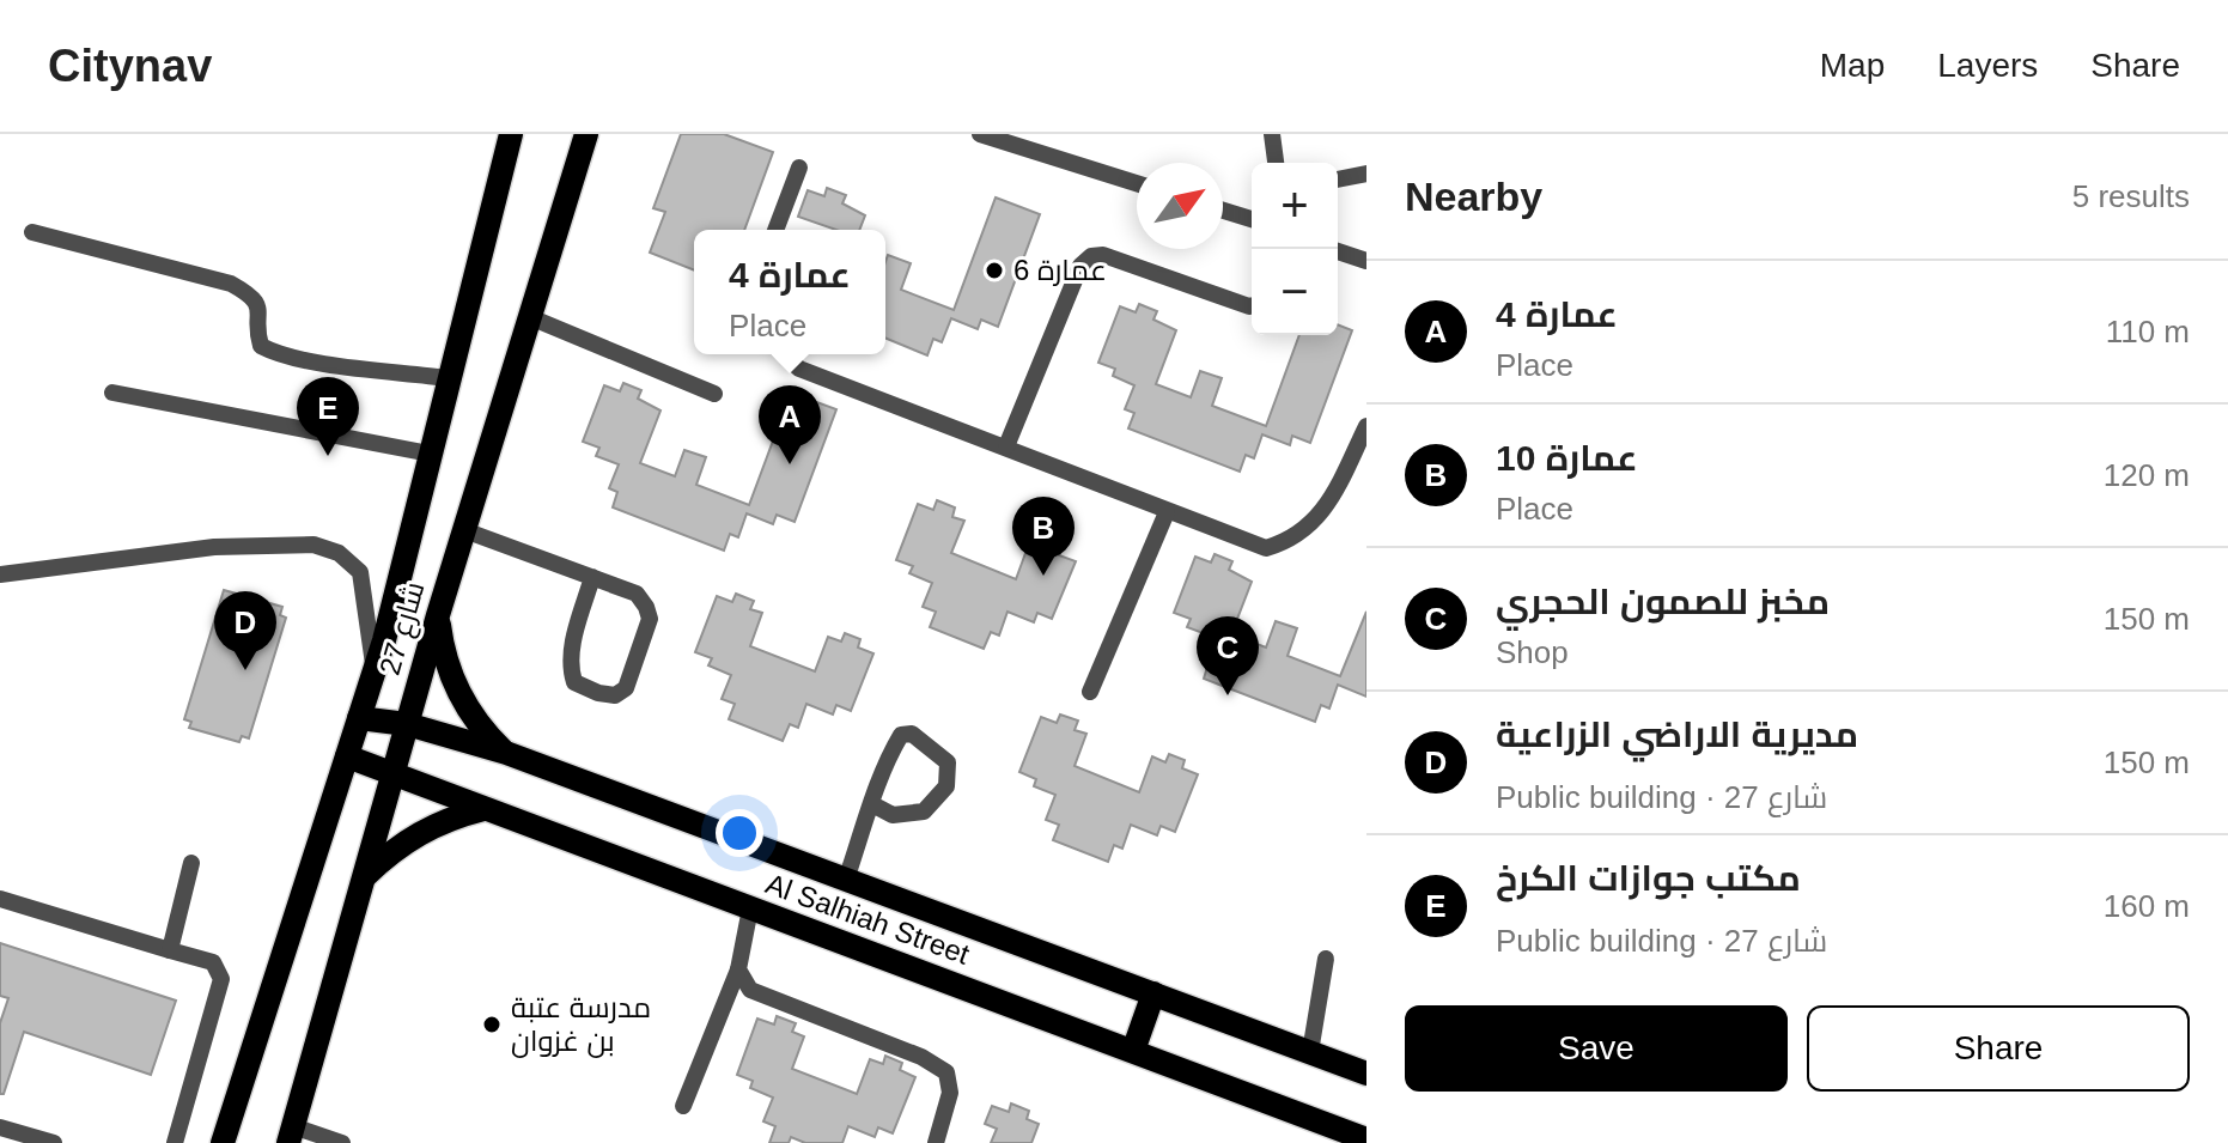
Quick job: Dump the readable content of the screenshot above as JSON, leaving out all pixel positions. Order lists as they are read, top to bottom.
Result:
{
  "streets": {
    "main road": ["شارع 27", "Al Salhiah Street"]
  },
  "crossings": [
    ["شارع 27", "Al Salhiah Street"]
  ],
  "places": ["عمارة 6", "مدرسة عتبة بن غزوان"],
  "north": "top right",
  "page": {
    "header": "Citynav",
    "nav": ["Map", "Layers", "Share"],
    "heading": ["Nearby", "5 results"],
    "map_buttons": ["+", "−"],
    "popup": ["عمارة 4", "Place"],
    "list": [
      {
        "mark": "A",
        "name": "عمارة 4",
        "note": "Place",
        "value": "110 m"
      },
      {
        "mark": "B",
        "name": "عمارة 10",
        "note": "Place",
        "value": "120 m"
      },
      {
        "mark": "C",
        "name": "مخبز للصمون الحجري",
        "note": "Shop",
        "value": "150 m"
      },
      {
        "mark": "D",
        "name": "مديرية الاراضي الزراعية",
        "note": "Public building · شارع 27",
        "value": "150 m"
      },
      {
        "mark": "E",
        "name": "مكتب جوازات الكرخ",
        "note": "Public building · شارع 27",
        "value": "160 m"
      }
    ],
    "pins": [
      "E",
      "A",
      "B",
      "D",
      "C"
    ],
    "buttons": ["Save", "Share"]
  }
}
